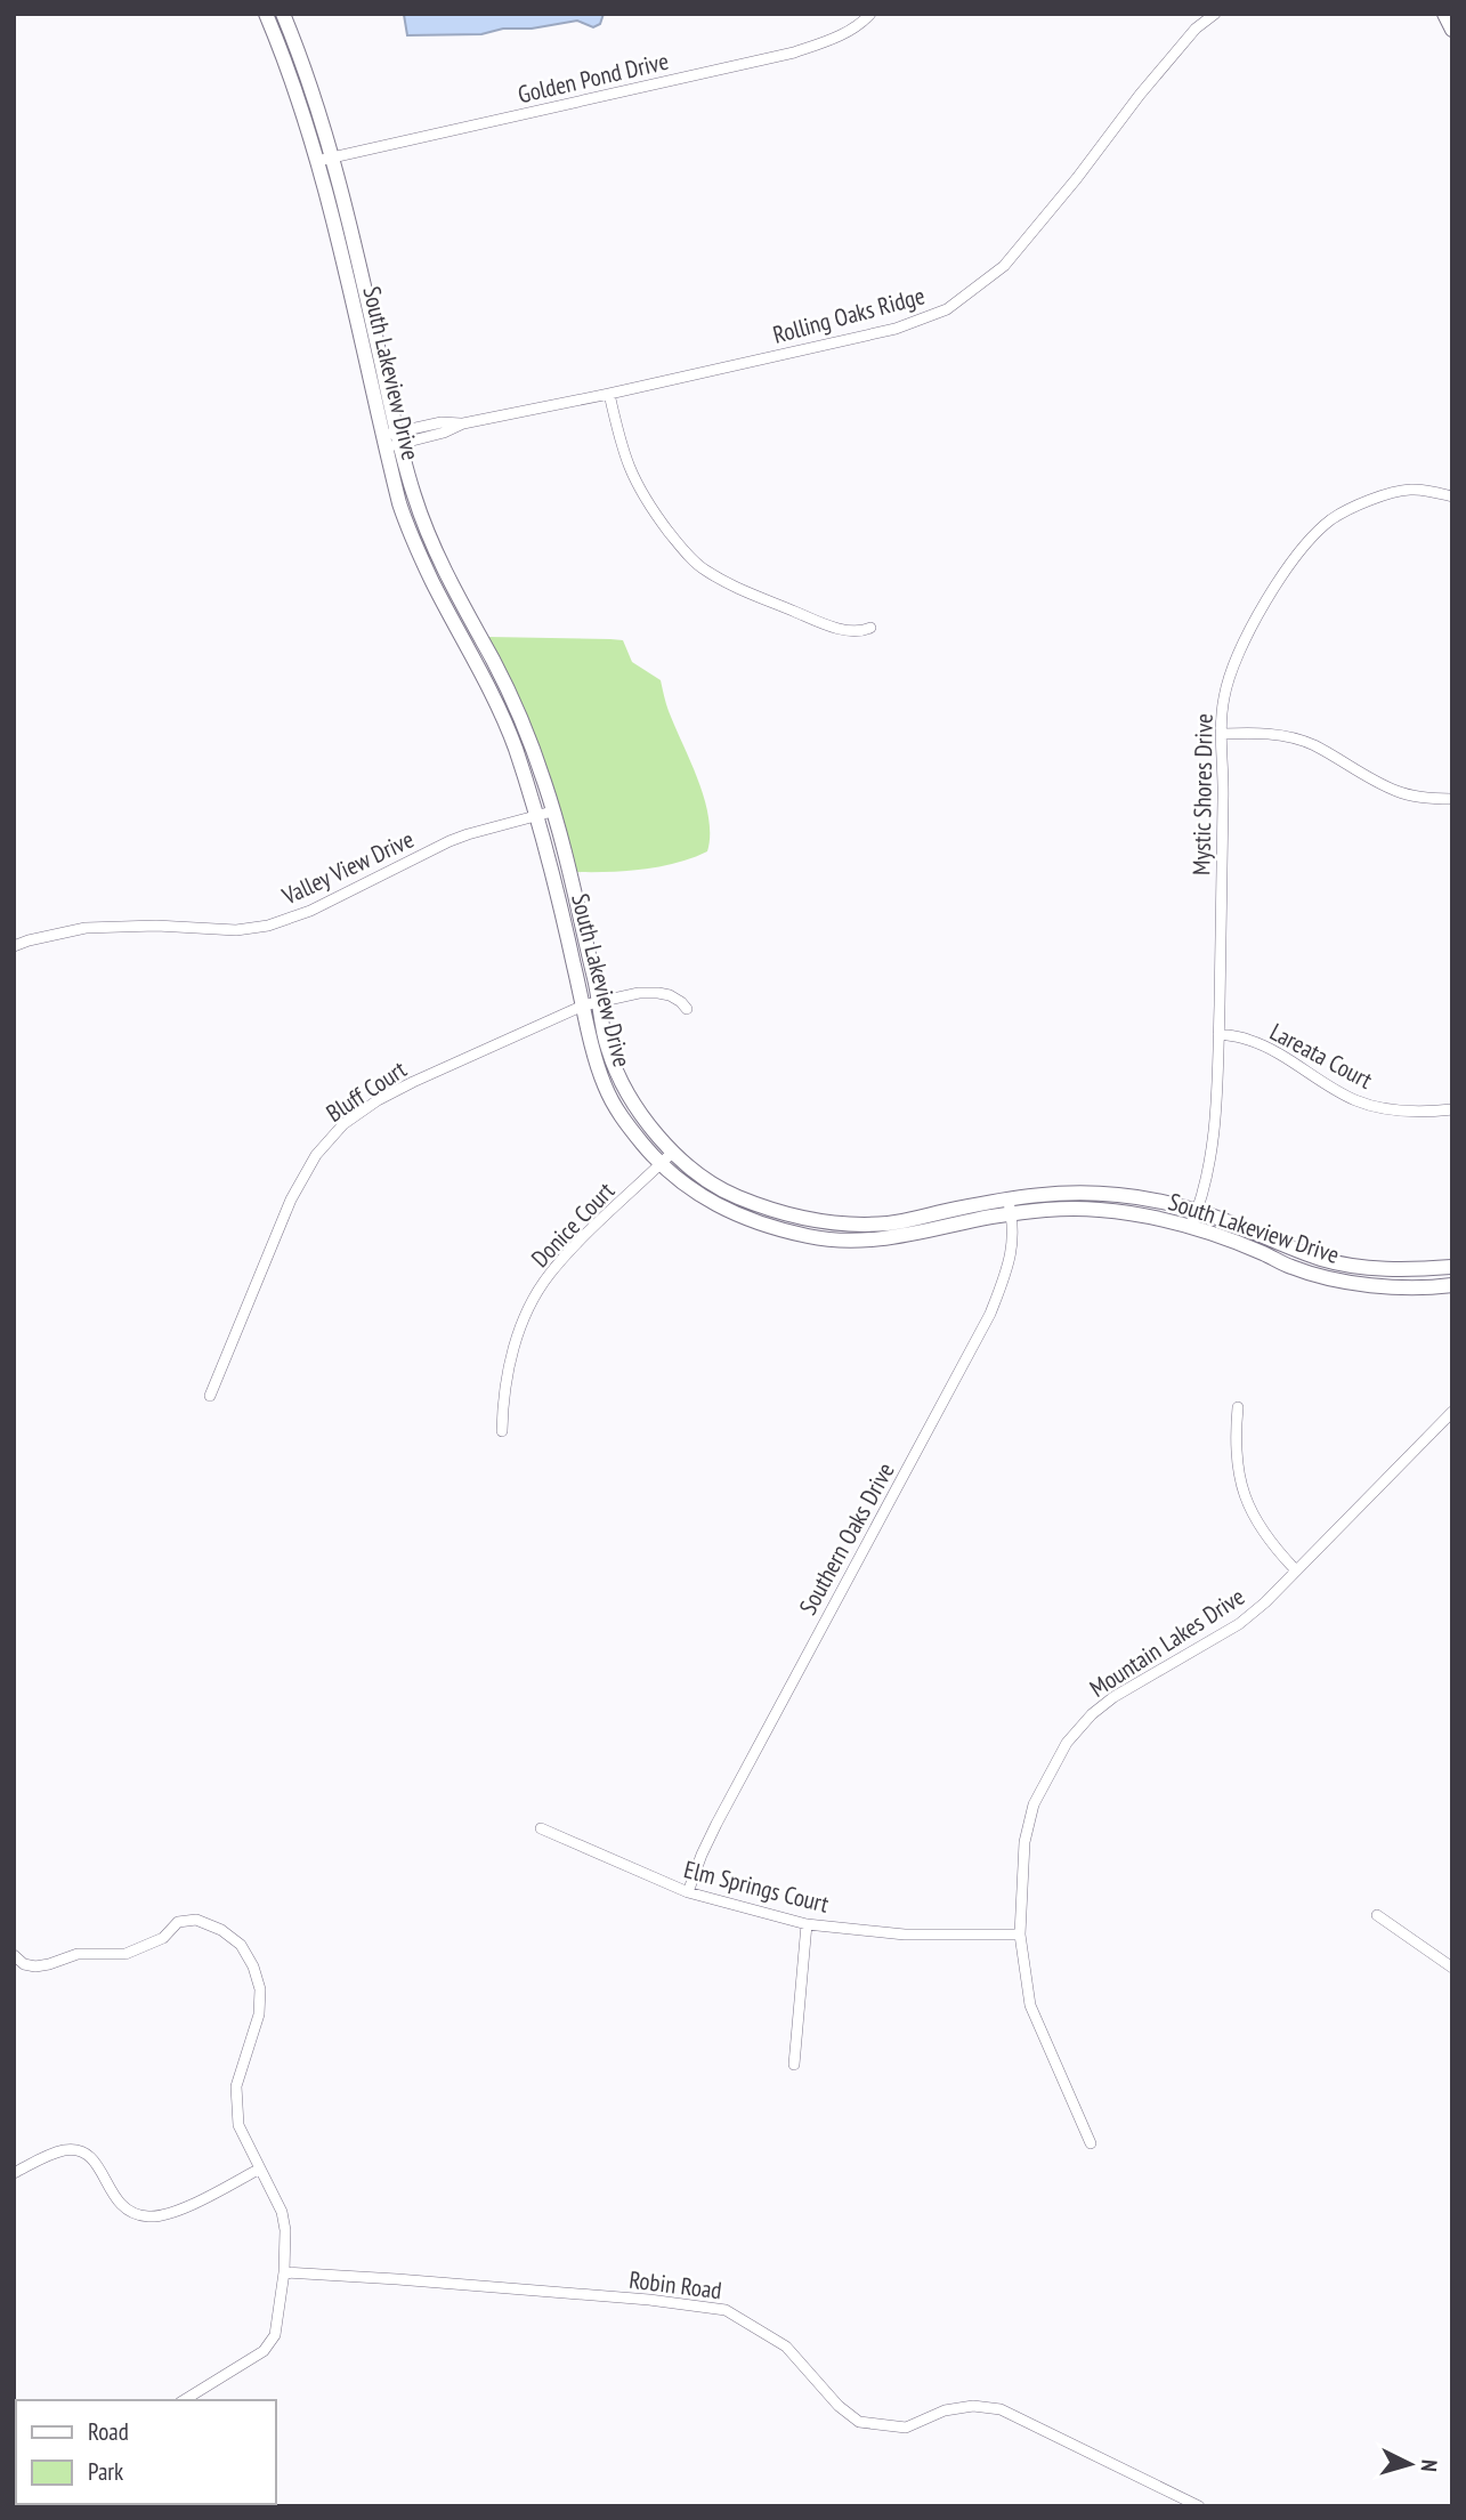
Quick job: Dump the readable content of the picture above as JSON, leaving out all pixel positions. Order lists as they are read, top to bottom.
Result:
{
  "streets": {
    "street": [
      "Golden Pond Drive",
      "Rolling Oaks Ridge",
      "South Lakeview Drive",
      "Mystic Shores Drive",
      "Valley View Drive",
      "Lareata Court",
      "Bluff Court",
      "Donice Court",
      "Southern Oaks Drive",
      "Mountain Lakes Drive",
      "Elm Springs Court",
      "Robin Road"
    ]
  },
  "crossings": [
    ["Golden Pond Drive", "South Lakeview Drive"],
    ["Rolling Oaks Ridge", "South Lakeview Drive"],
    ["South Lakeview Drive", "Mystic Shores Drive"],
    ["South Lakeview Drive", "Valley View Drive"],
    ["South Lakeview Drive", "Bluff Court"],
    ["South Lakeview Drive", "Donice Court"],
    ["South Lakeview Drive", "Southern Oaks Drive"],
    ["Mystic Shores Drive", "Lareata Court"],
    ["Southern Oaks Drive", "Elm Springs Court"],
    ["Mountain Lakes Drive", "Elm Springs Court"]
  ],
  "legend": ["Road", "Park"],
  "north": "right"
}
